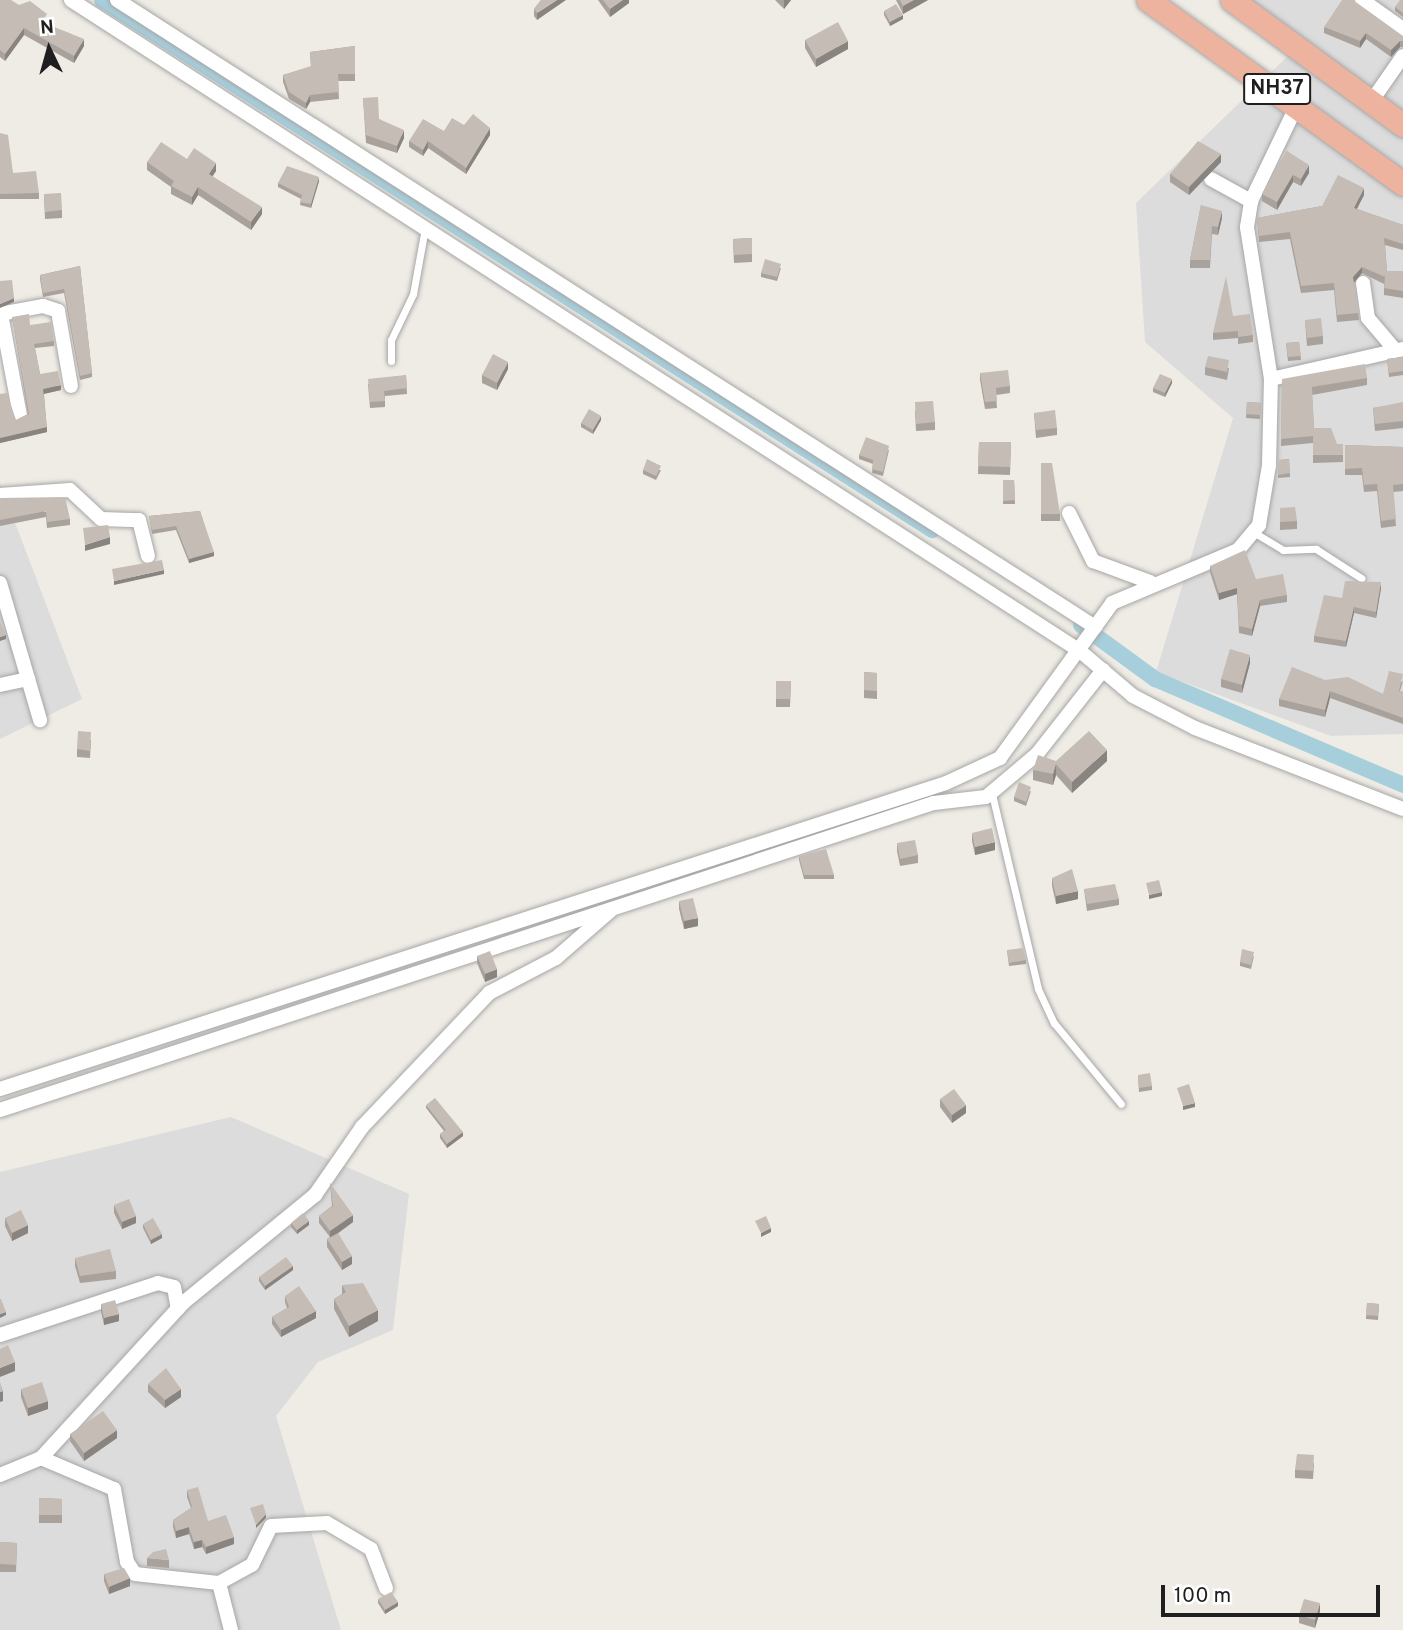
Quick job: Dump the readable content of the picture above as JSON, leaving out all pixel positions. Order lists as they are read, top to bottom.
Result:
{
  "streets": {
    "highway": ["NH37"]
  },
  "scale_bar": "100 m",
  "north": "top"
}
